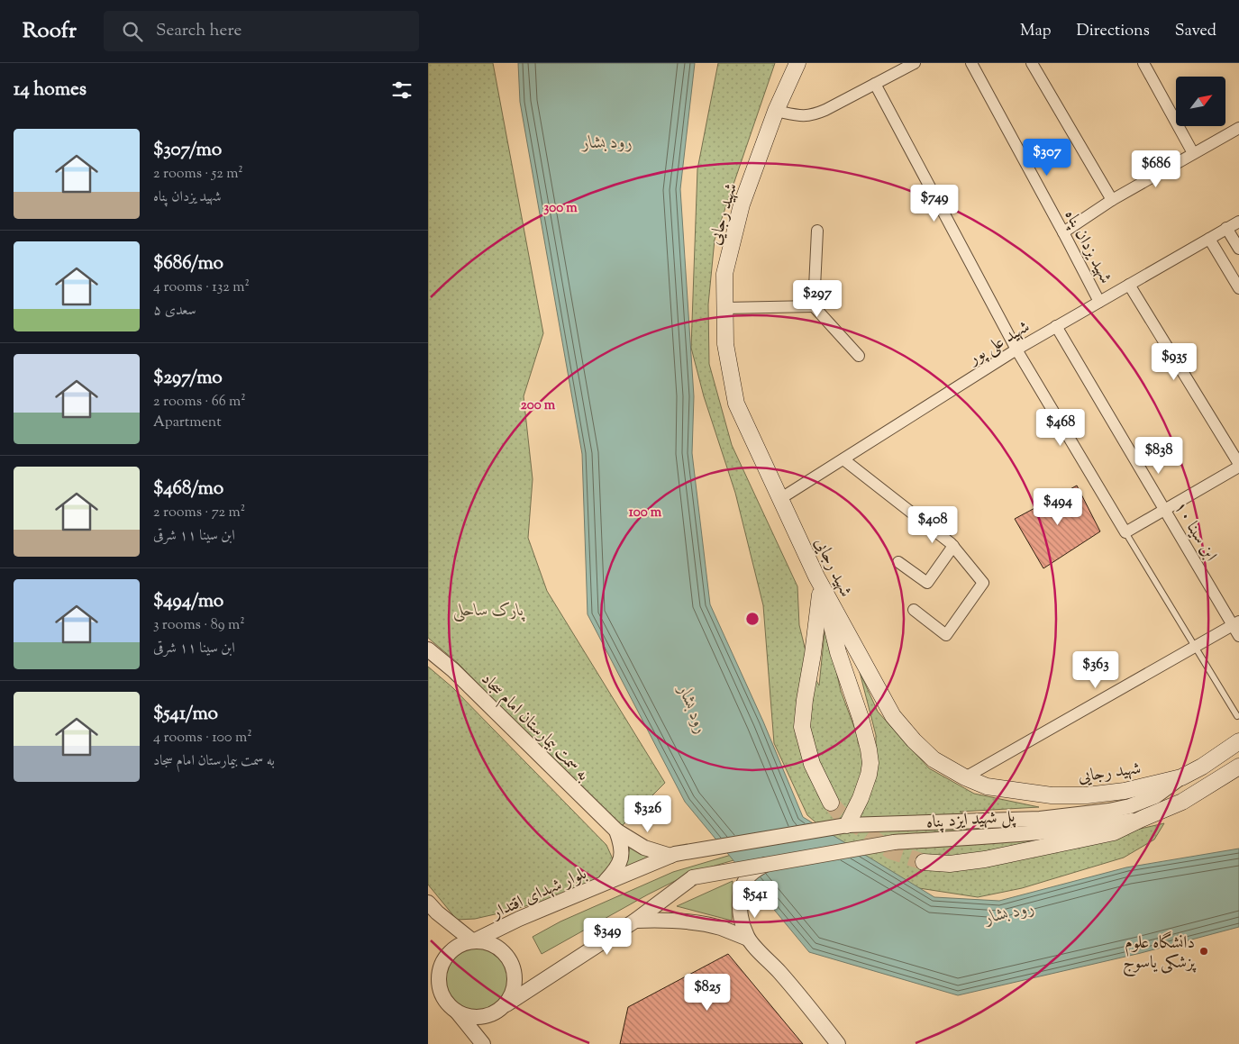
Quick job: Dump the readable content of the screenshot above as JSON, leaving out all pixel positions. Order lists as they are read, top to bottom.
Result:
{
  "streets": {
    "main road": ["شهید رجایی", "پل شهید ایزد پناه"],
    "street": [
      "شهید یزدان پناه",
      "شهید علی پور",
      "ابن سینا ۱۰",
      "به سمت بیمارستان امام سجاد",
      "بلوار شهدای اقتدار"
    ]
  },
  "crossings": [
    ["شهید رجایی", "شهید علی پور"],
    ["شهید رجایی", "پل شهید ایزد پناه"],
    ["شهید یزدان پناه", "شهید علی پور"],
    ["شهید علی پور", "ابن سینا ۱۰"],
    ["به سمت بیمارستان امام سجاد", "پل شهید ایزد پناه"],
    ["به سمت بیمارستان امام سجاد", "بلوار شهدای اقتدار"],
    ["پل شهید ایزد پناه", "بلوار شهدای اقتدار"]
  ],
  "water": ["رود بشار"],
  "parks": ["پارک ساحلی"],
  "places": ["دانشگاه علوم پزشکی یاسوج"],
  "north": "top right",
  "page": {
    "header": "Roofr",
    "search": "Search here",
    "nav": ["Map", "Directions", "Saved"],
    "heading": "14 homes",
    "list": [
      {
        "name": "$307/mo",
        "note": "2 rooms · 52 m² · شهید یزدان پناه"
      },
      {
        "name": "$686/mo",
        "note": "4 rooms · 132 m² · سعدی ۵"
      },
      {
        "name": "$297/mo",
        "note": "2 rooms · 66 m² · Apartment"
      },
      {
        "name": "$468/mo",
        "note": "2 rooms · 72 m² · ابن سینا ۱۱ شرقی"
      },
      {
        "name": "$494/mo",
        "note": "3 rooms · 89 m² · ابن سینا ۱۱ شرقی"
      },
      {
        "name": "$541/mo",
        "note": "4 rooms · 100 m² · به سمت بیمارستان امام سجاد"
      }
    ],
    "price": [
      "$307",
      "$686",
      "$749",
      "$297",
      "$935",
      "$468",
      "$838",
      "$494",
      "$408",
      "$363",
      "$326",
      "$541",
      "$349",
      "$825"
    ]
  },
  "rings": ["300 m", "200 m", "100 m"]
}
